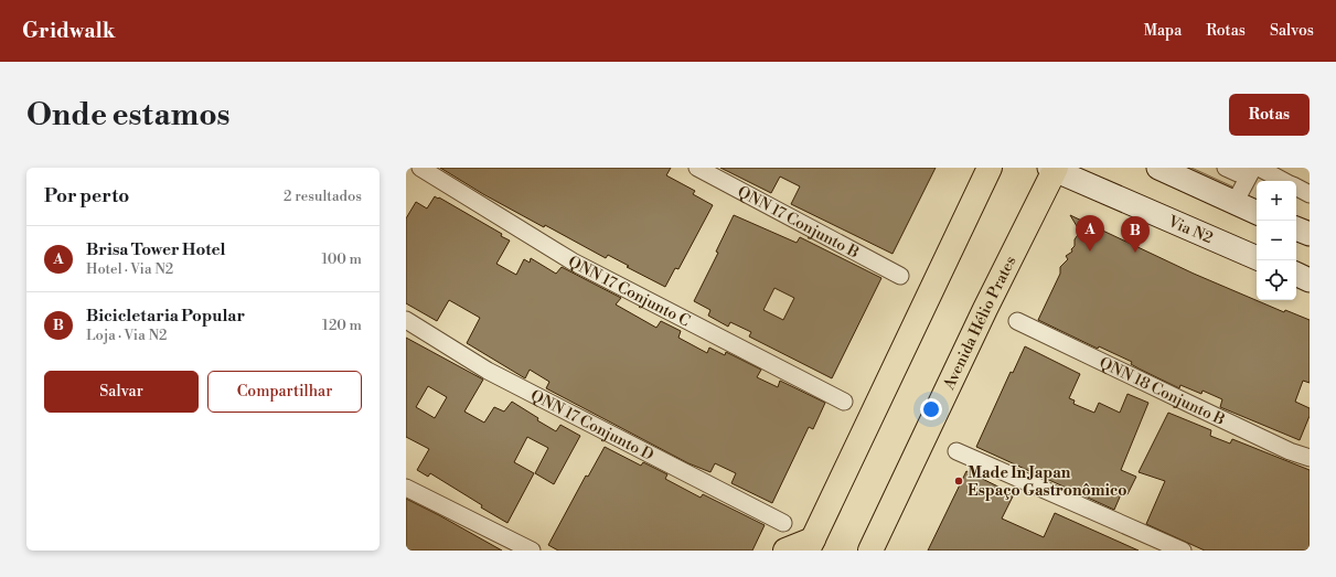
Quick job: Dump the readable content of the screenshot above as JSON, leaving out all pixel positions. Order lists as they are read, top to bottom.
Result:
{
  "streets": {
    "main road": ["Via N2", "Avenida Hélio Prates"],
    "street": [
      "QNN 17 Conjunto B",
      "QNN 17 Conjunto C",
      "QNN 18 Conjunto B",
      "QNN 17 Conjunto D"
    ]
  },
  "crossings": [
    ["Via N2", "Avenida Hélio Prates"]
  ],
  "places": ["Made In Japan Espaço Gastronômico"],
  "page": {
    "header": "Gridwalk",
    "nav": ["Mapa", "Rotas", "Salvos"],
    "buttons": [
      "Rotas",
      ["Salvar", "Compartilhar"]
    ],
    "title": "Onde estamos",
    "heading": ["Por perto", "2 resultados"],
    "map_buttons": ["+", "−"],
    "pins": ["A", "B"],
    "list": [
      {
        "mark": "A",
        "name": "Brisa Tower Hotel",
        "note": "Hotel · Via N2",
        "value": "100 m"
      },
      {
        "mark": "B",
        "name": "Bicicletaria Popular",
        "note": "Loja · Via N2",
        "value": "120 m"
      }
    ]
  }
}
